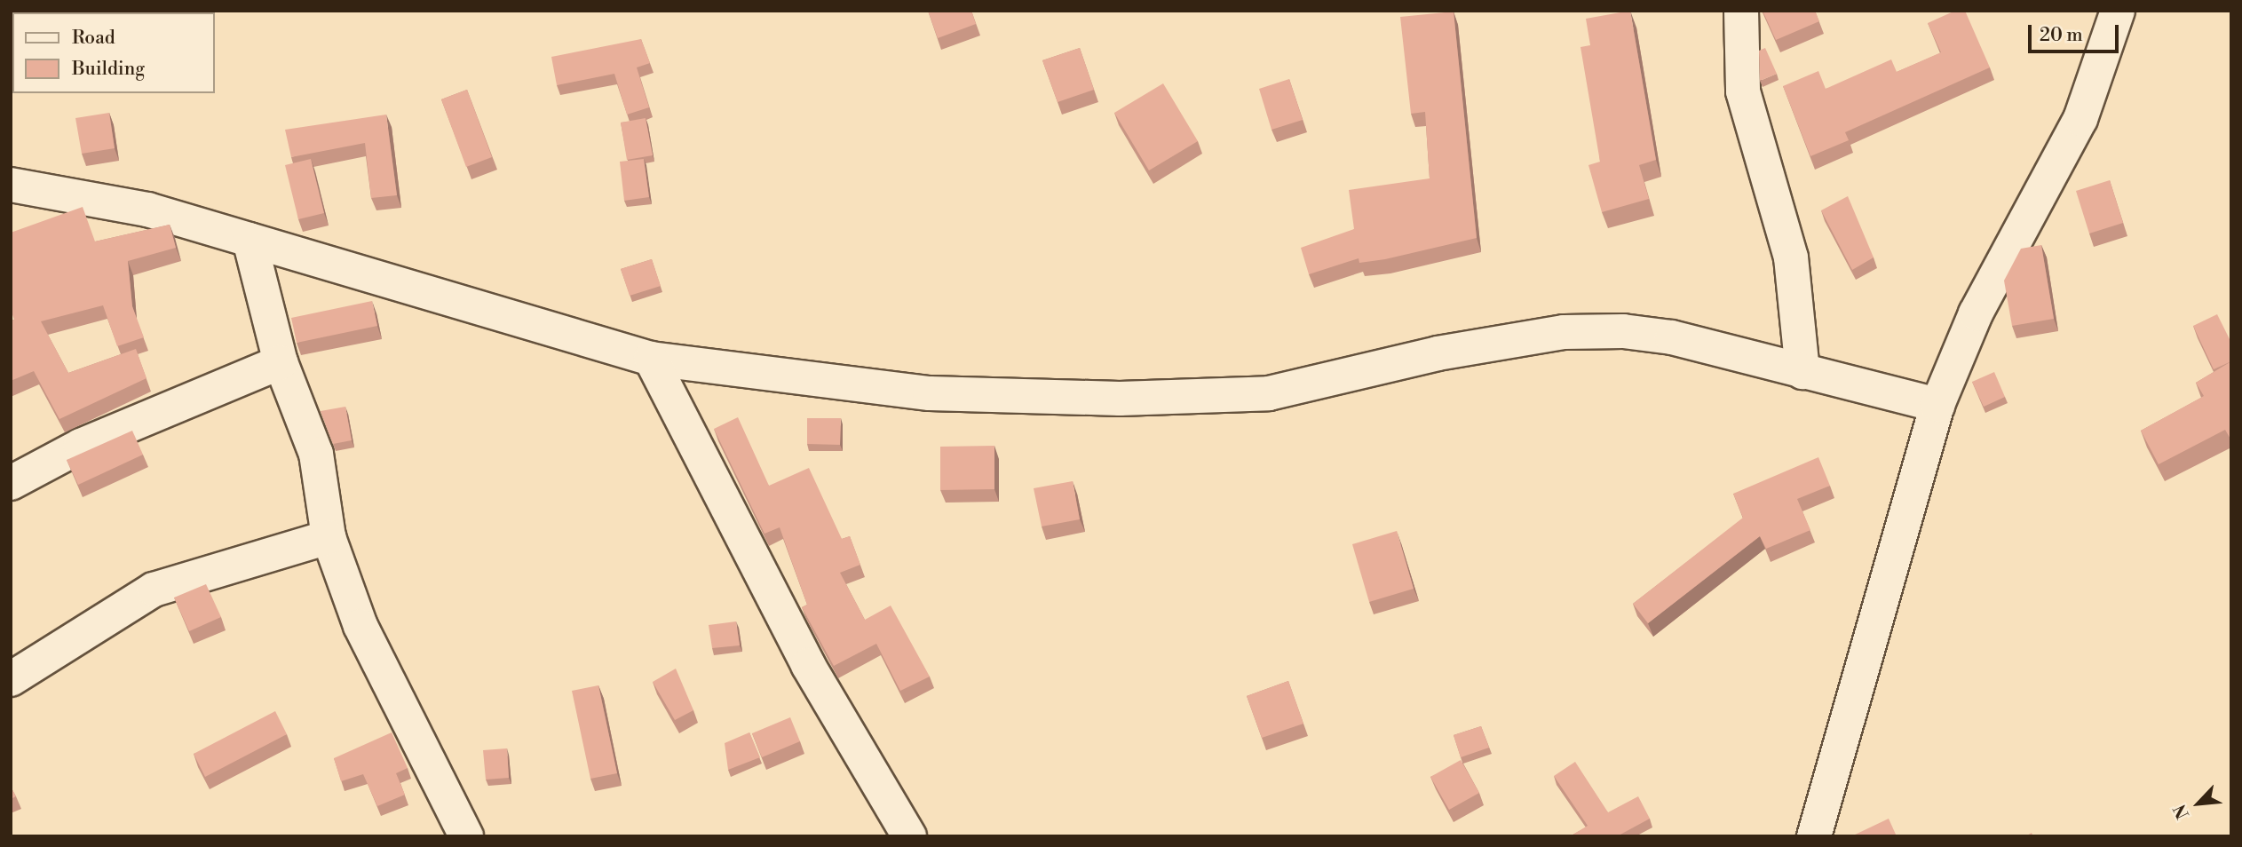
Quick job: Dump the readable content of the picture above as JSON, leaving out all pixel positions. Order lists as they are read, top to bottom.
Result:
{
  "legend": ["Road", "Building"],
  "scale_bar": "20 m",
  "north": "bottom left"
}
